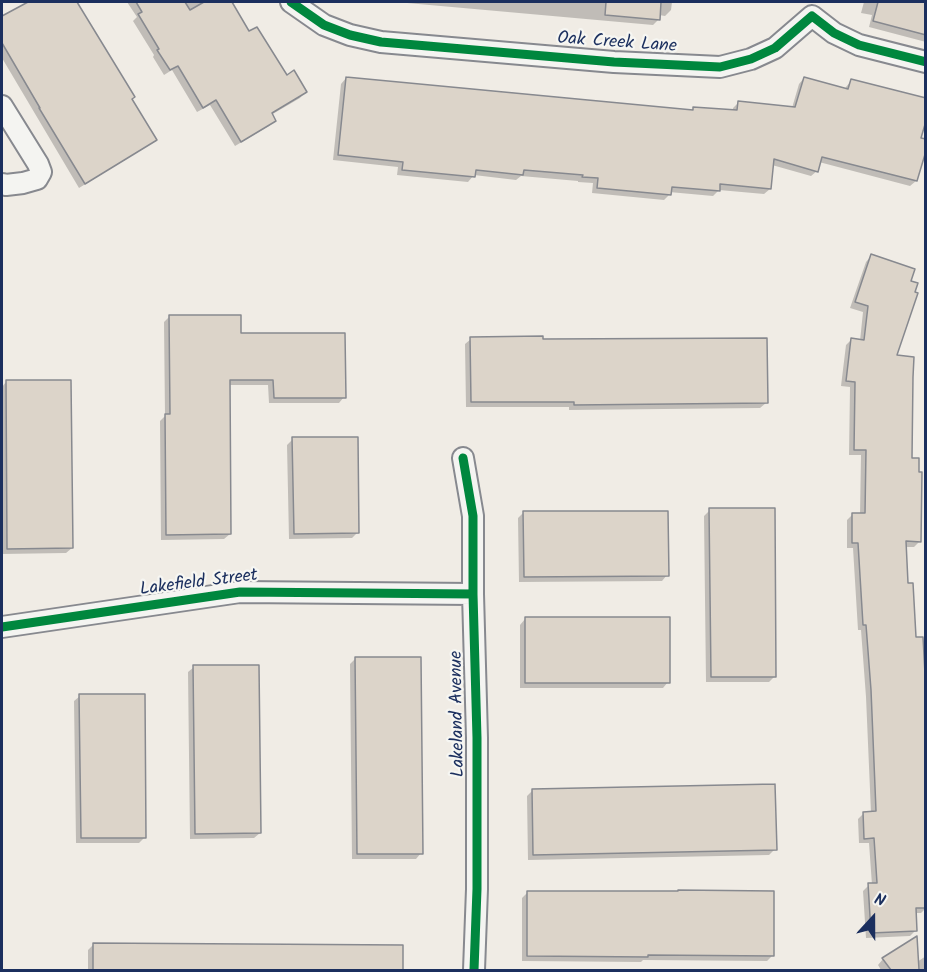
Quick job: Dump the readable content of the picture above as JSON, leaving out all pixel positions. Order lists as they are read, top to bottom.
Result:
{
  "streets": {
    "street": ["Oak Creek Lane", "Lakefield Street", "Lakeland Avenue"]
  },
  "crossings": [
    ["Lakefield Street", "Lakeland Avenue"]
  ],
  "north": "top"
}
